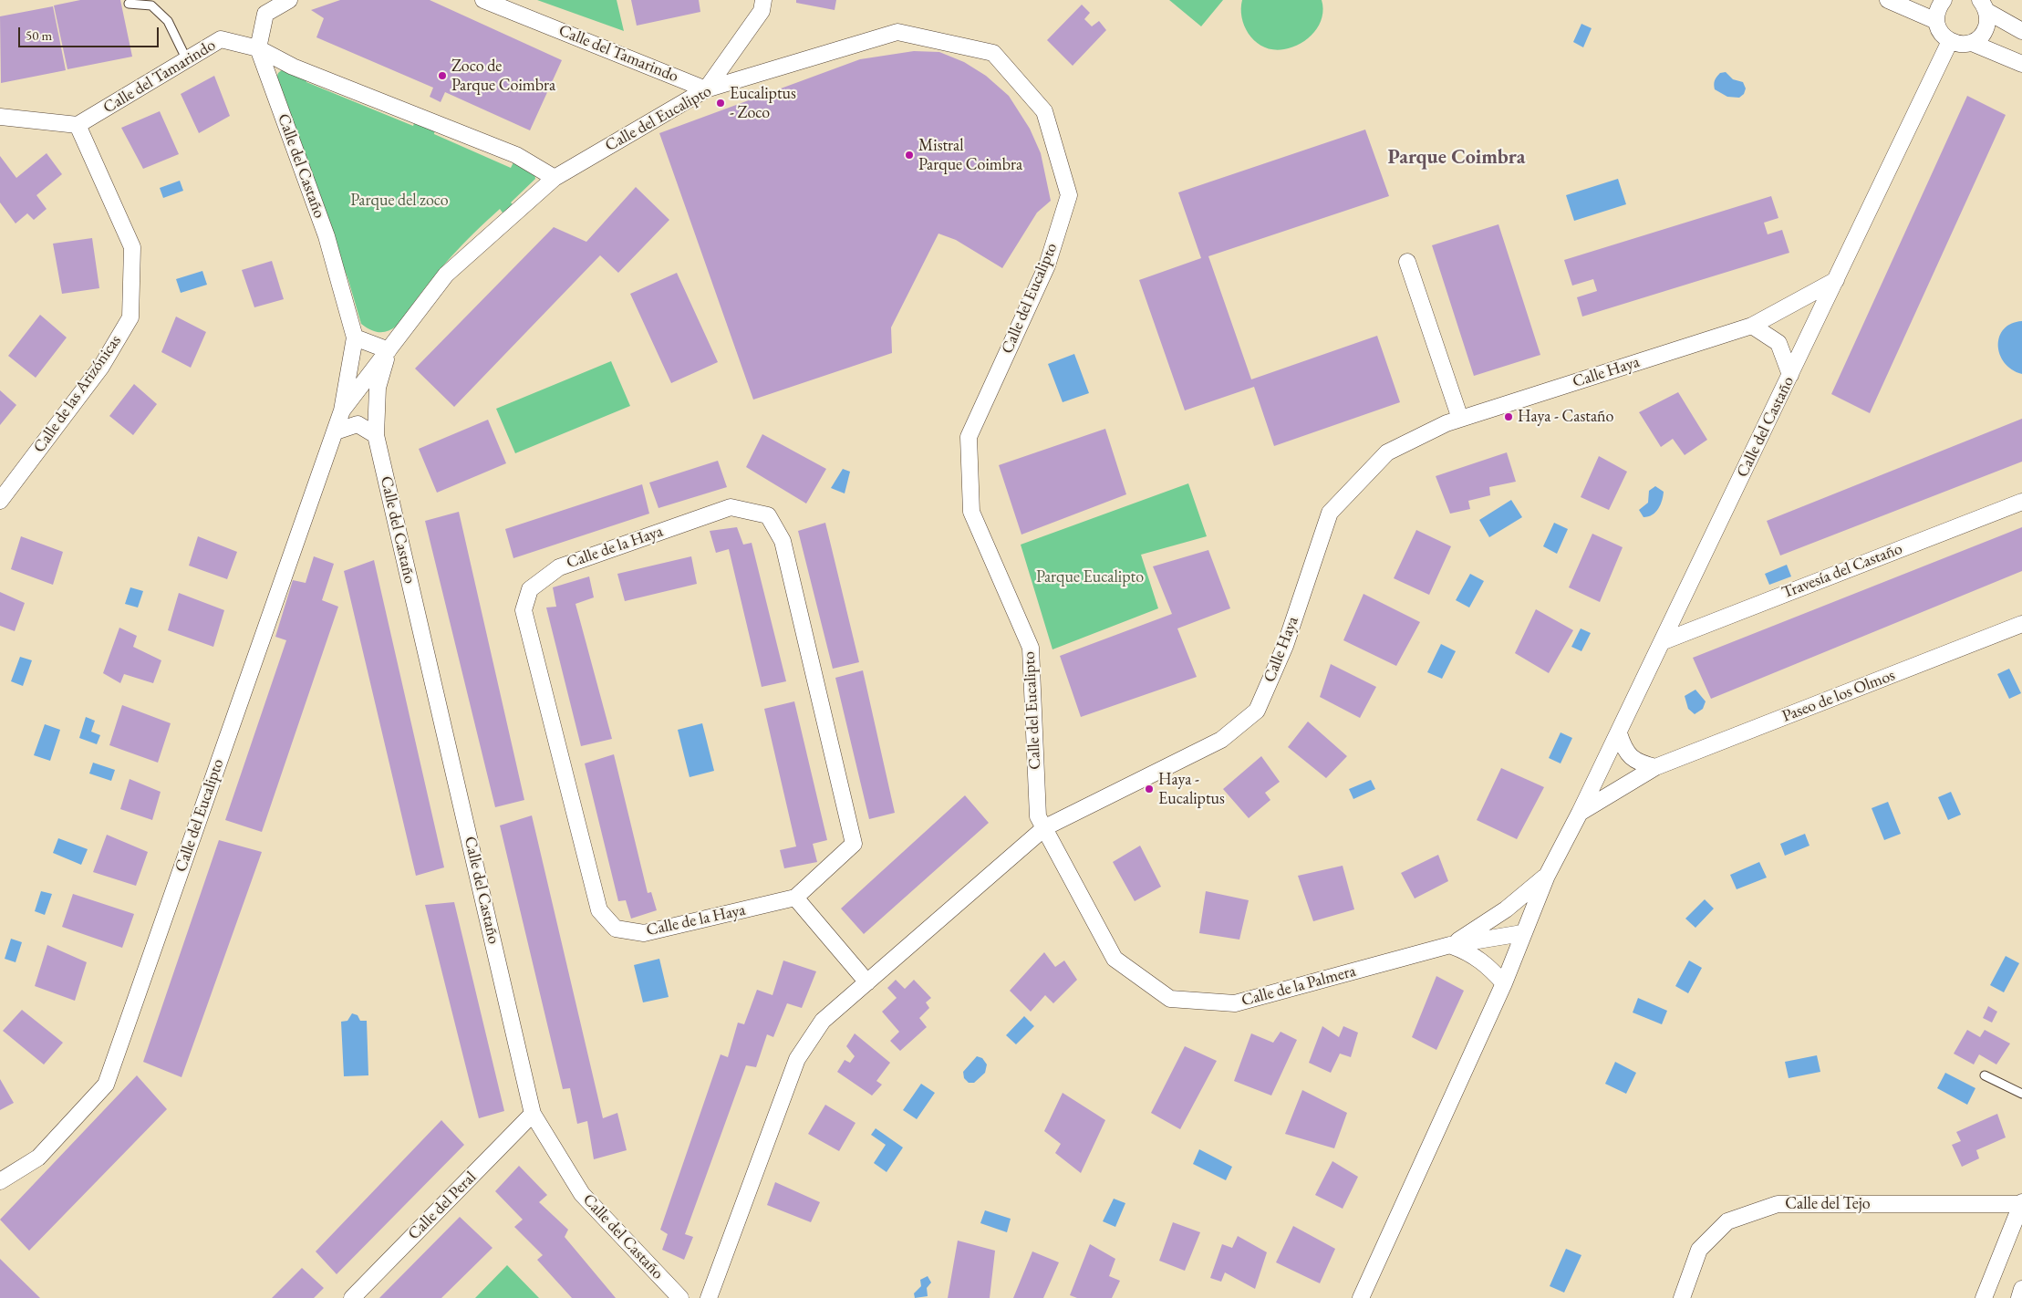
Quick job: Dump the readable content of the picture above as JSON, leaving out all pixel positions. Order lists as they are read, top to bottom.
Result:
{
  "streets": {
    "street": [
      "Calle del Tamarindo",
      "Calle del Eucalipto",
      "Calle del Castaño",
      "Calle Haya",
      "Calle de las Arizónicas",
      "Calle de la Haya",
      "Travesía del Castaño",
      "Paseo de los Olmos",
      "Calle de la Palmera",
      "Calle del Tejo",
      "Calle del Peral"
    ]
  },
  "crossings": [
    ["Calle del Tamarindo", "Calle del Eucalipto"],
    ["Calle del Tamarindo", "Calle del Castaño"],
    ["Calle del Tamarindo", "Calle de las Arizónicas"],
    ["Calle del Eucalipto", "Calle del Castaño"],
    ["Calle del Eucalipto", "Calle Haya"],
    ["Calle del Eucalipto", "Calle de la Palmera"],
    ["Calle del Castaño", "Calle Haya"],
    ["Calle del Castaño", "Travesía del Castaño"],
    ["Calle del Castaño", "Paseo de los Olmos"],
    ["Calle del Castaño", "Calle del Peral"],
    ["Calle Haya", "Calle de la Palmera"]
  ],
  "districts": ["Parque Coimbra"],
  "parks": ["Parque del zoco", "Parque Eucalipto"],
  "places": [
    "Zoco de Parque Coimbra",
    "Eucaliptus - Zoco",
    "Mistral Parque Coimbra",
    "Haya - Castaño",
    "Haya - Eucaliptus"
  ],
  "scale_bar": "50 m"
}
